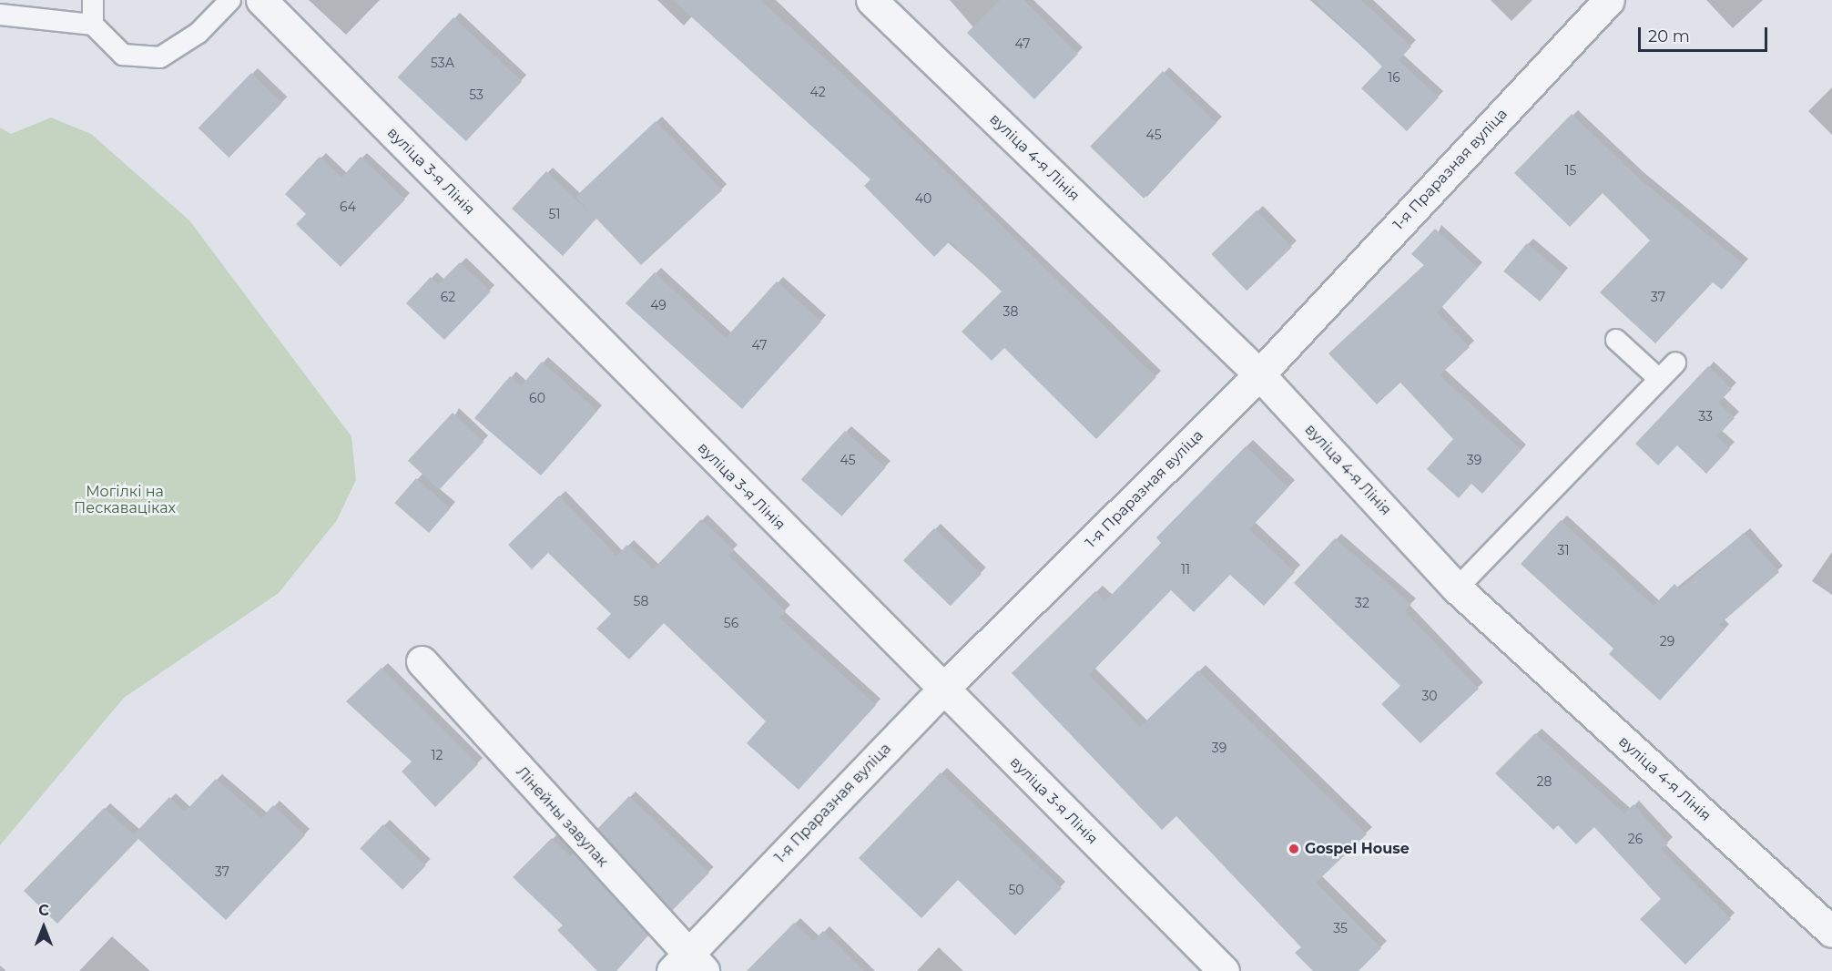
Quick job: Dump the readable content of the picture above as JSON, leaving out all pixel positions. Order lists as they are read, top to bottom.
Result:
{
  "streets": {
    "street": [
      "вуліца 4-я Лінія",
      "1-я Праразная вуліца",
      "вуліца 3-я Лінія",
      "Лінейны завулак"
    ]
  },
  "crossings": [
    ["вуліца 4-я Лінія", "1-я Праразная вуліца"],
    ["1-я Праразная вуліца", "вуліца 3-я Лінія"],
    ["1-я Праразная вуліца", "Лінейны завулак"]
  ],
  "parks": ["Могілкі на Пескаваціках"],
  "places": ["Gospel House"],
  "house_numbers": [
    "47",
    "53А",
    "16",
    "42",
    "53",
    "45",
    "15",
    "40",
    "64",
    "51",
    "62",
    "37",
    "49",
    "38",
    "47",
    "60",
    "33",
    "45",
    "39",
    "31",
    "11",
    "58",
    "32",
    "56",
    "29",
    "30",
    "39",
    "12",
    "28",
    "26",
    "37",
    "50",
    "35"
  ],
  "scale_bar": "20 m",
  "north": "top"
}
